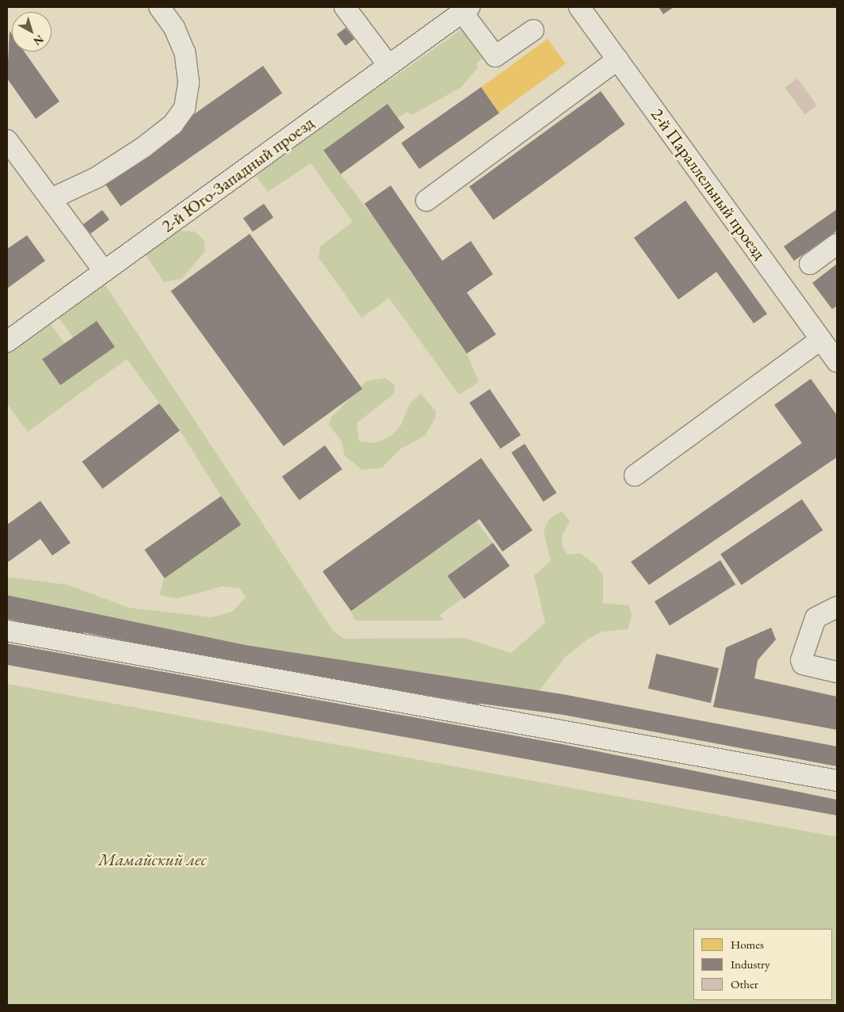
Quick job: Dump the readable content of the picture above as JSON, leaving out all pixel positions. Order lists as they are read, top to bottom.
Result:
{
  "streets": {
    "street": ["2-й Юго-Западный проезд", "2-й Параллельный проезд"]
  },
  "parks": ["Мамайский лес"],
  "legend": ["Homes", "Industry", "Other"],
  "north": "bottom right"
}
